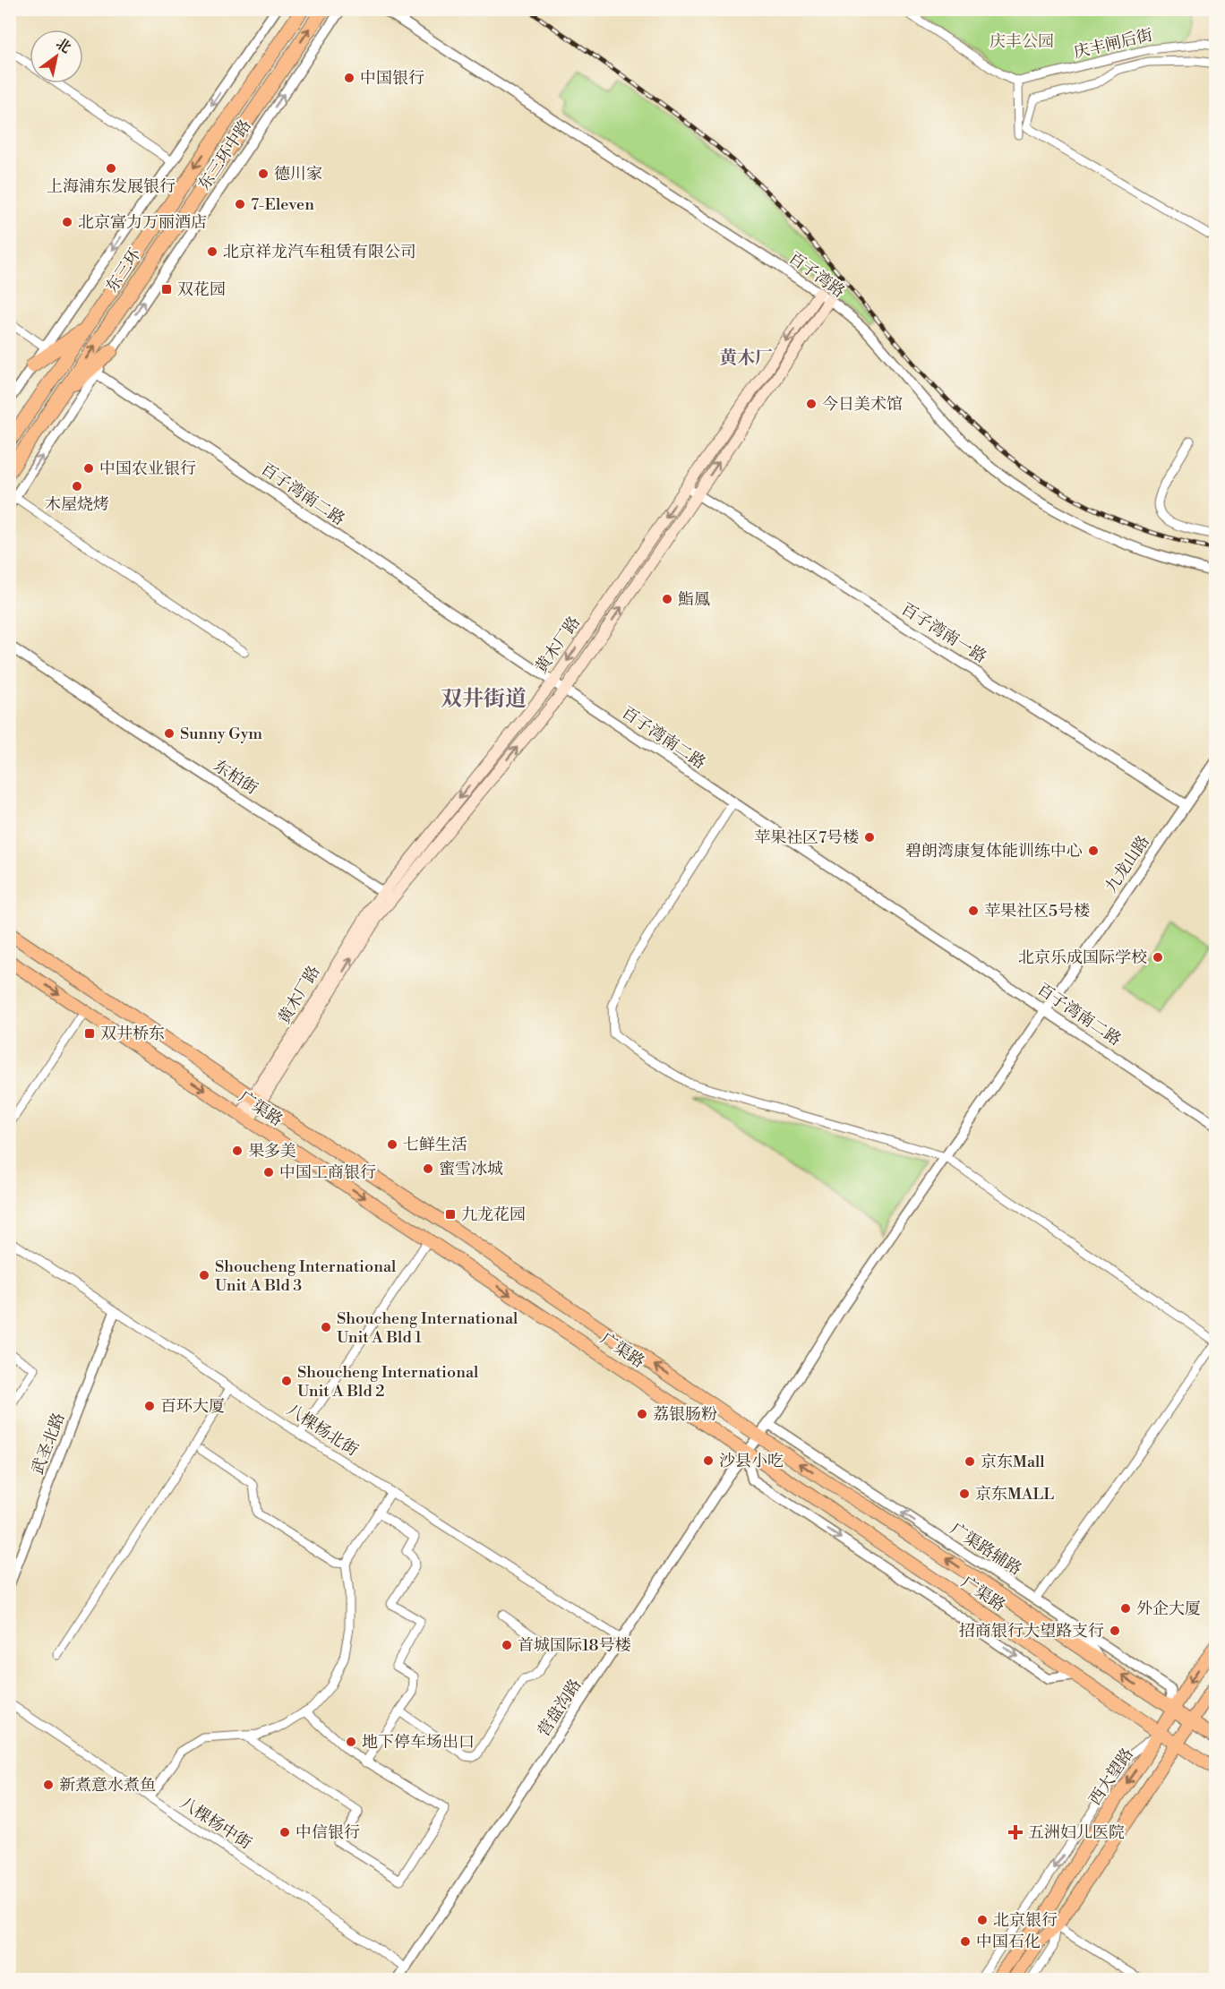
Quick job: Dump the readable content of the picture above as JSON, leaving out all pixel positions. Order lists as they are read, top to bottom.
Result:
{
  "streets": {
    "highway": ["东三环"],
    "main road": ["黄木厂路", "广渠路", "西大望路"],
    "street": [
      "庆丰闸后街",
      "东三环中路",
      "百子湾路",
      "百子湾南二路",
      "百子湾南一路",
      "东柏街",
      "九龙山路",
      "八棵杨北街",
      "武圣北路",
      "广渠路辅路",
      "营盘沟路",
      "八棵杨中街"
    ]
  },
  "crossings": [
    ["东三环中路", "百子湾南二路"],
    ["百子湾路", "黄木厂路"],
    ["百子湾南二路", "黄木厂路"],
    ["百子湾南二路", "九龙山路"],
    ["百子湾南一路", "黄木厂路"],
    ["百子湾南一路", "九龙山路"],
    ["黄木厂路", "东柏街"],
    ["黄木厂路", "广渠路"],
    ["九龙山路", "营盘沟路"],
    ["广渠路", "广渠路辅路"],
    ["广渠路", "营盘沟路"],
    ["广渠路", "西大望路"],
    ["八棵杨北街", "武圣北路"],
    ["八棵杨北街", "营盘沟路"],
    ["广渠路辅路", "营盘沟路"],
    ["广渠路辅路", "西大望路"],
    ["营盘沟路", "八棵杨中街"]
  ],
  "districts": ["黄木厂", "双井街道"],
  "parks": ["庆丰公园"],
  "places": {
    "other": [
      "中国银行",
      "上海浦东发展银行",
      "德川家",
      "7-Eleven",
      "北京富力万丽酒店",
      "北京祥龙汽车租赁有限公司",
      "今日美术馆",
      "中国农业银行",
      "木屋烧烤",
      "鮨鳳",
      "Sunny Gym",
      "苹果社区7号楼",
      "碧朗湾康复体能训练中心",
      "苹果社区5号楼",
      "北京乐成国际学校",
      "七鲜生活",
      "果多美",
      "蜜雪冰城",
      "中国工商银行",
      "Shoucheng International Unit A Bld 3",
      "Shoucheng International Unit A Bld 1",
      "Shoucheng International Unit A Bld 2",
      "百环大厦",
      "荔银肠粉",
      "沙县小吃",
      "京东Mall",
      "京东MALL",
      "外企大厦",
      "招商银行大望路支行",
      "首城国际18号楼",
      "地下停车场出口",
      "新煮意水煮鱼",
      "中信银行",
      "北京银行",
      "中国石化"
    ],
    "transit": ["双花园", "双井桥东", "九龙花园"],
    "health": ["五洲妇儿医院"]
  },
  "north": "top right"
}
